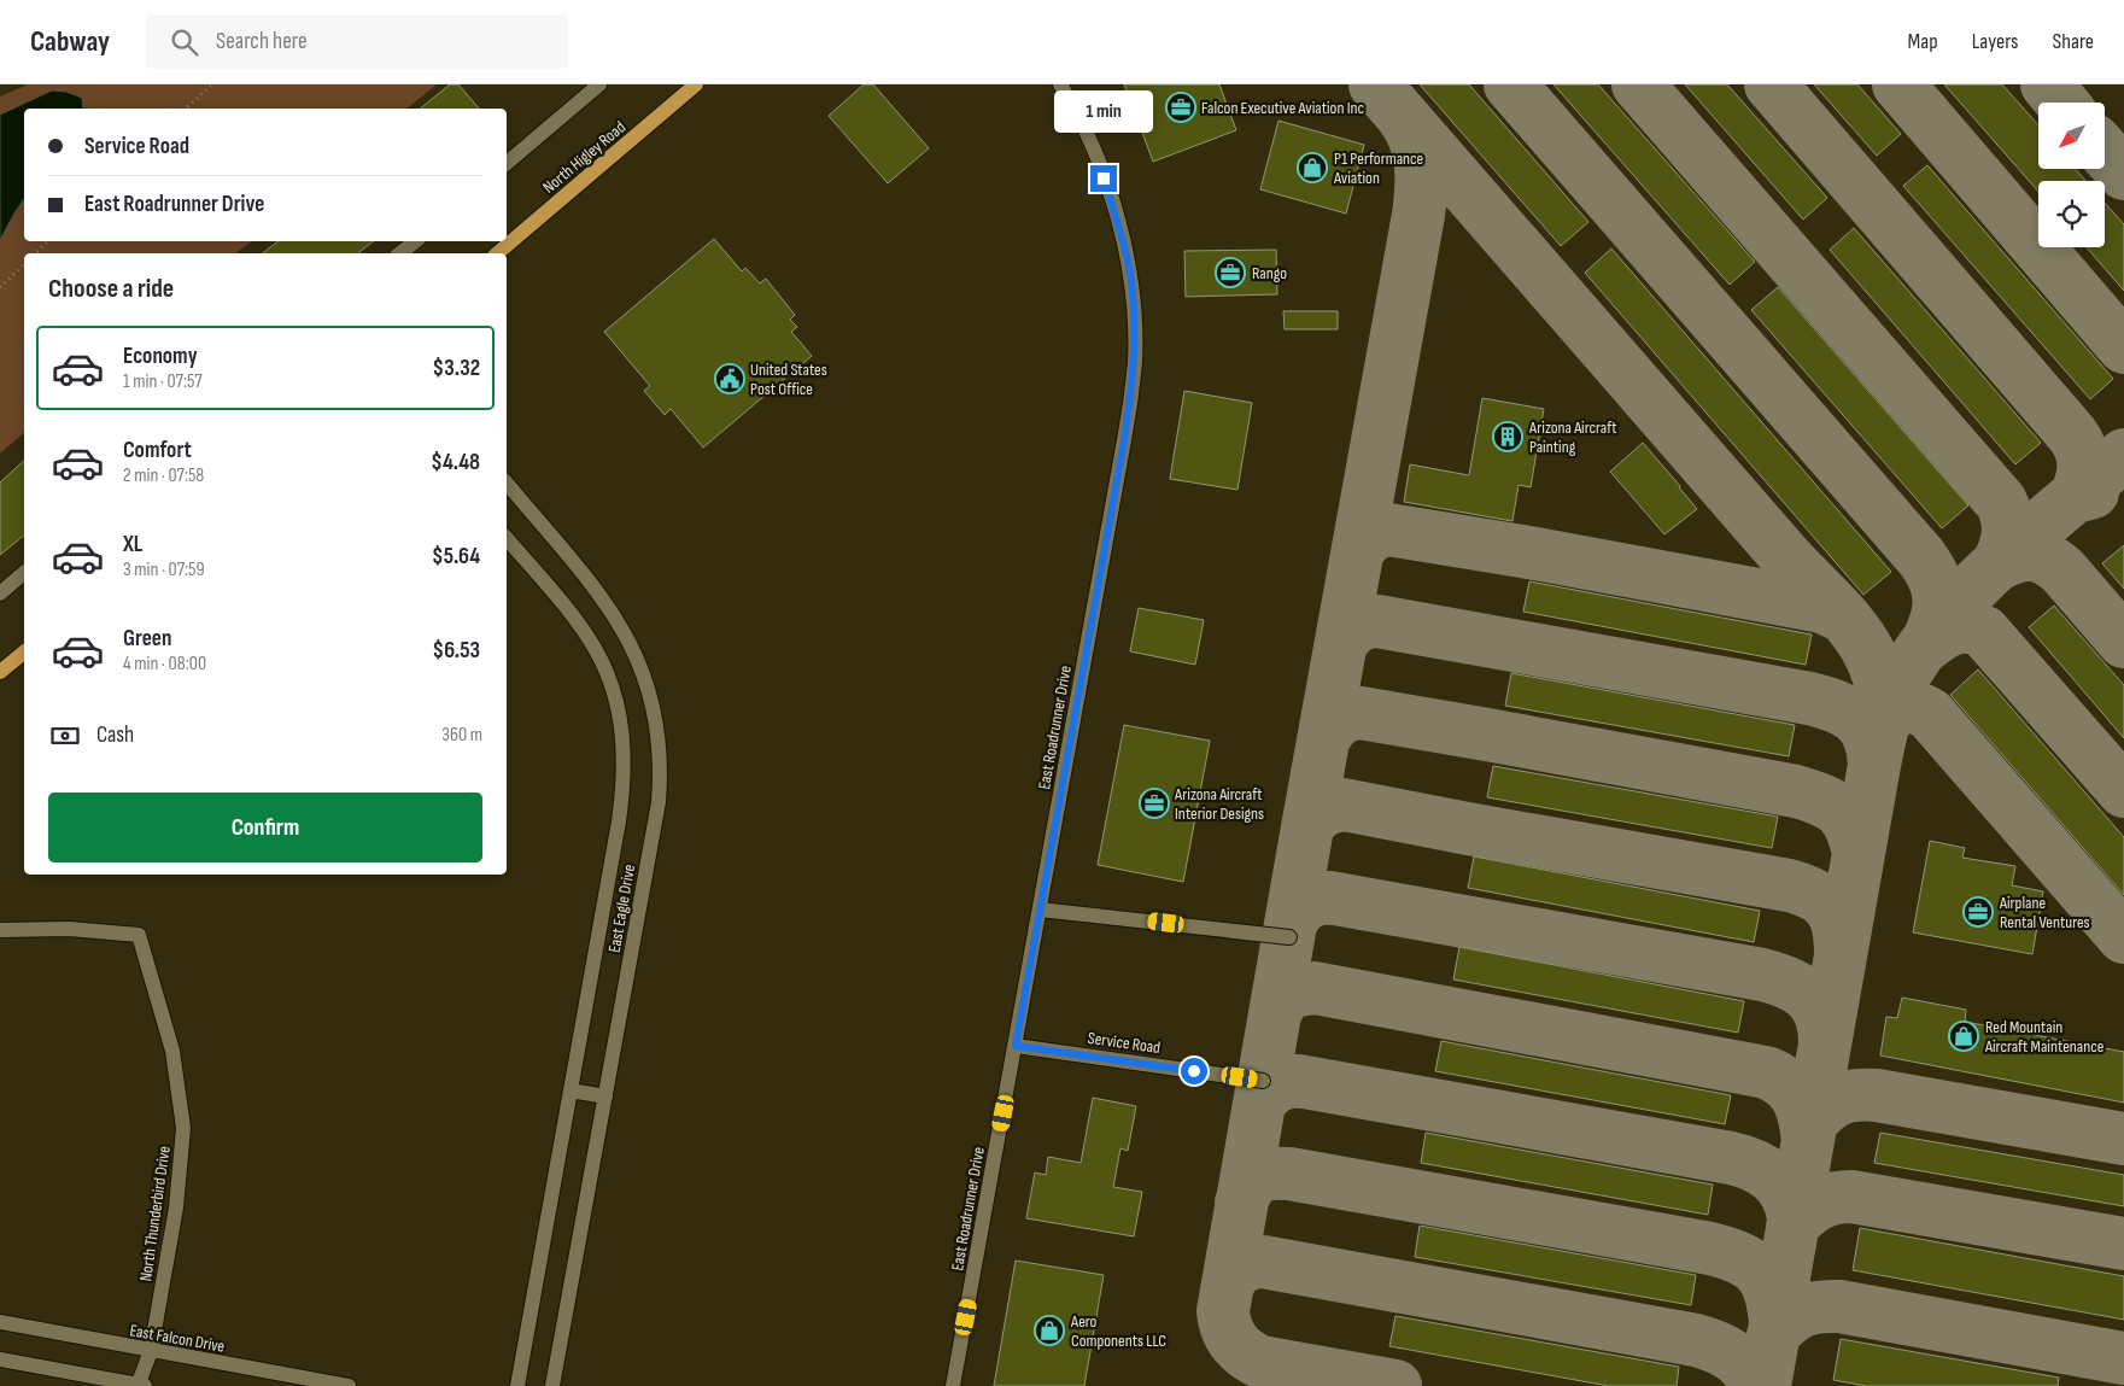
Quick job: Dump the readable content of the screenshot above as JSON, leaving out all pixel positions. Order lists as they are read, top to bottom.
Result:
{
  "streets": {
    "main road": ["North Higley Road"],
    "street": [
      "East Roadrunner Drive",
      "East Eagle Drive",
      "Service Road",
      "North Thunderbird Drive",
      "East Falcon Drive"
    ]
  },
  "crossings": [
    ["East Roadrunner Drive", "Service Road"],
    ["North Thunderbird Drive", "East Falcon Drive"]
  ],
  "places": {
    "office": [
      "Falcon Executive Aviation Inc",
      "Rango",
      "Arizona Aircraft Interior Designs",
      "Airplane Rental Ventures"
    ],
    "shop": ["P1 Performance Aviation", "Red Mountain Aircraft Maintenance", "Aero Components LLC"],
    "public building": ["United States Post Office"],
    "building": ["Arizona Aircraft Painting"]
  },
  "north": "bottom left",
  "page": {
    "header": "Cabway",
    "search": "Search here",
    "nav": ["Map", "Layers", "Share"],
    "bubble": "1 min",
    "banner": ["Service Road", "East Roadrunner Drive"],
    "heading": "Choose a ride",
    "list": [
      {
        "name": "Economy",
        "note": "1 min · 07:57",
        "value": "$3.32"
      },
      {
        "name": "Comfort",
        "note": "2 min · 07:58",
        "value": "$4.48"
      },
      {
        "name": "XL",
        "note": "3 min · 07:59",
        "value": "$5.64"
      },
      {
        "name": "Green",
        "note": "4 min · 08:00",
        "value": "$6.53"
      }
    ],
    "pay": ["Cash", "360 m"],
    "buttons": "Confirm"
  }
}
